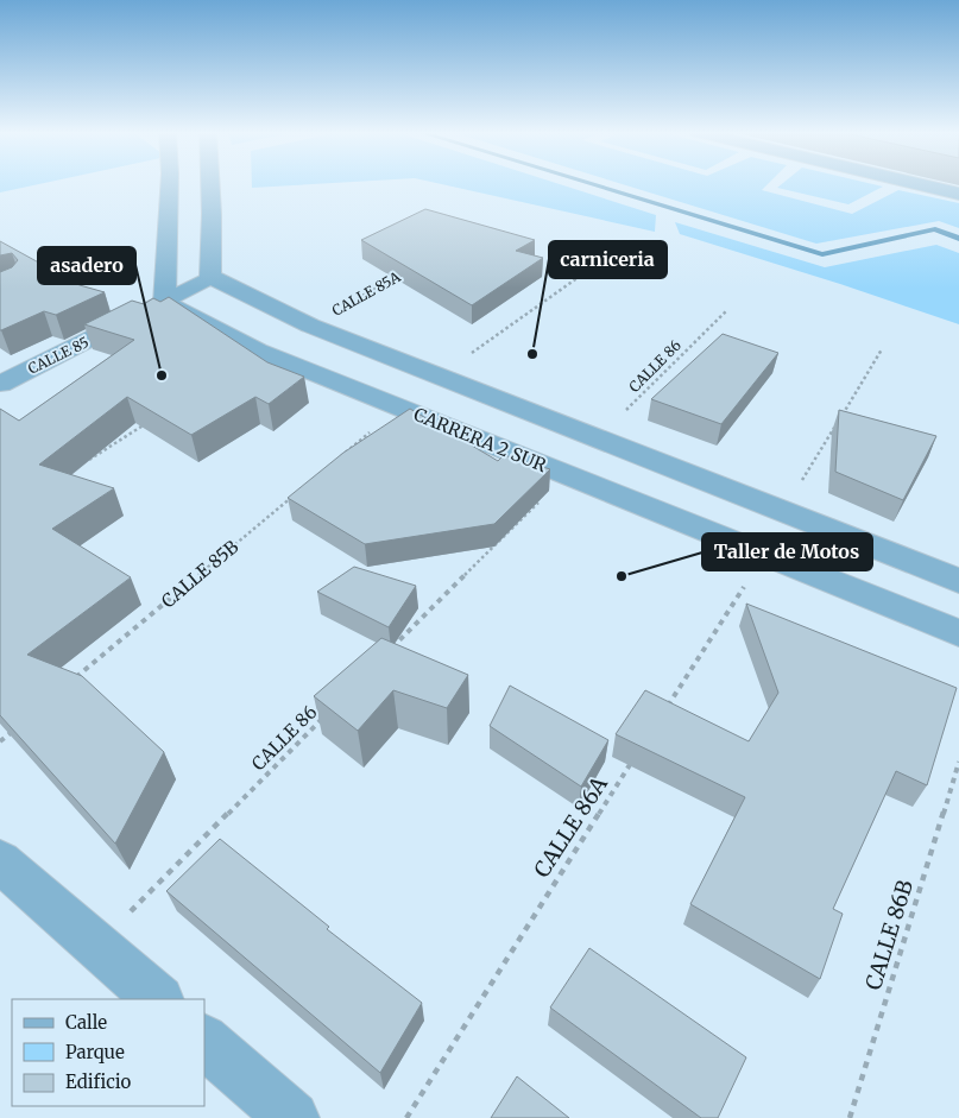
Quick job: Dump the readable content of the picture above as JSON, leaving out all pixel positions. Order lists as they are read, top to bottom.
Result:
{
  "streets": {
    "street": ["CALLE 85", "CARRERA 2 SUR"],
    "path": [
      "CALLE 85A",
      "CALLE 86",
      "CALLE 85B",
      "CALLE 86A",
      "CALLE 86B"
    ]
  },
  "crossings": [
    ["CALLE 85", "CARRERA 2 SUR"]
  ],
  "places": ["carniceria", "asadero", "Taller de Motos"],
  "legend": ["Calle", "Parque", "Edificio"]
}
